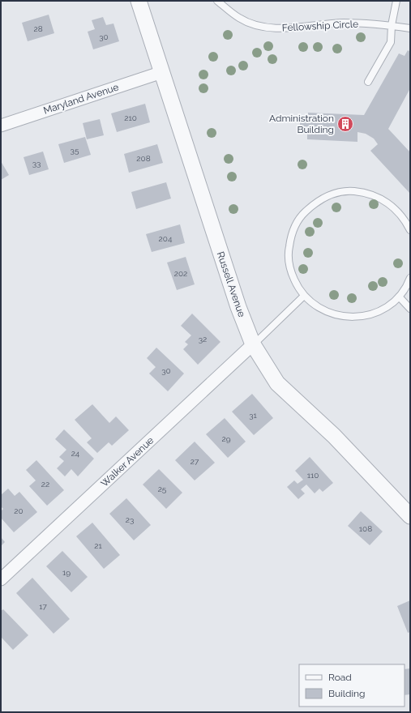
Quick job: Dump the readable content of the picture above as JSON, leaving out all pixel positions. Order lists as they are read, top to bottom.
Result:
{
  "streets": {
    "street": ["Maryland Avenue", "Russell Avenue", "Walker Avenue"],
    "lane": ["Fellowship Circle"]
  },
  "crossings": [
    ["Maryland Avenue", "Russell Avenue"],
    ["Russell Avenue", "Walker Avenue"]
  ],
  "places": {
    "building": ["Administration Building"]
  },
  "house_numbers": [
    "28",
    "30",
    "210",
    "35",
    "208",
    "33",
    "204",
    "202",
    "32",
    "30",
    "31",
    "29",
    "24",
    "27",
    "110",
    "22",
    "25",
    "20",
    "23",
    "108",
    "21",
    "19",
    "17"
  ],
  "legend": ["Road", "Building"]
}
